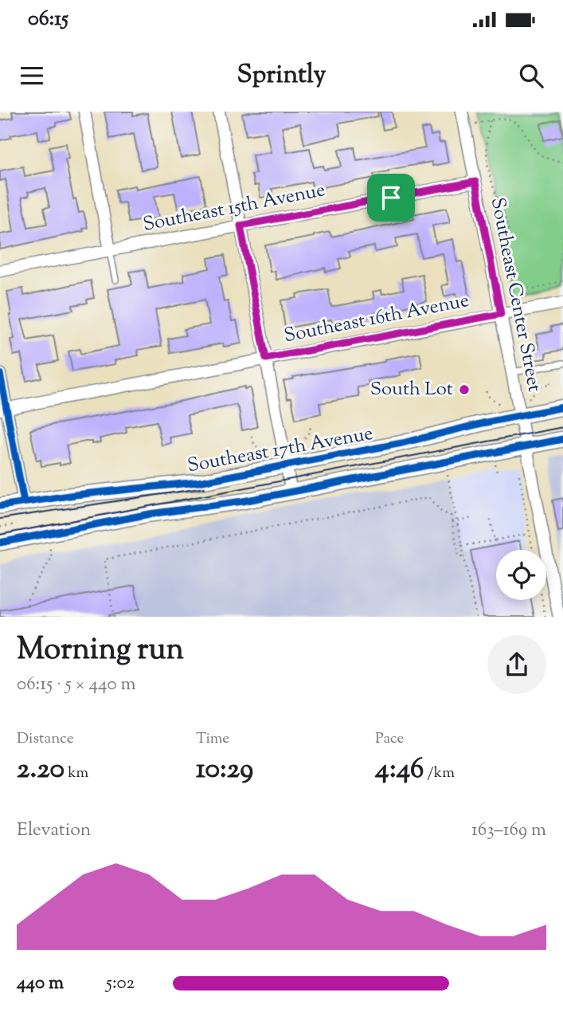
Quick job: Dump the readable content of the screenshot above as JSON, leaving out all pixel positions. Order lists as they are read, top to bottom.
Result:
{
  "streets": {
    "street": [
      "Southeast 15th Avenue",
      "Southeast Center Street",
      "Southeast 16th Avenue",
      "Southeast 17th Avenue"
    ]
  },
  "crossings": [
    ["Southeast 15th Avenue", "Southeast Center Street"],
    ["Southeast Center Street", "Southeast 16th Avenue"],
    ["Southeast Center Street", "Southeast 17th Avenue"]
  ],
  "places": ["South Lot"],
  "page": {
    "status": "06:15",
    "header": "Sprintly",
    "heading": ["Morning run", "06:15 · 5 × 440 m"],
    "stats": [
      ["Distance", "2.20 km"],
      ["Time", "10:29"],
      ["Pace", "4:46 /km"]
    ],
    "chart": ["Elevation", "163–169 m"],
    "list": [
      {
        "name": "440 m",
        "note": "5:02"
      }
    ]
  }
}
